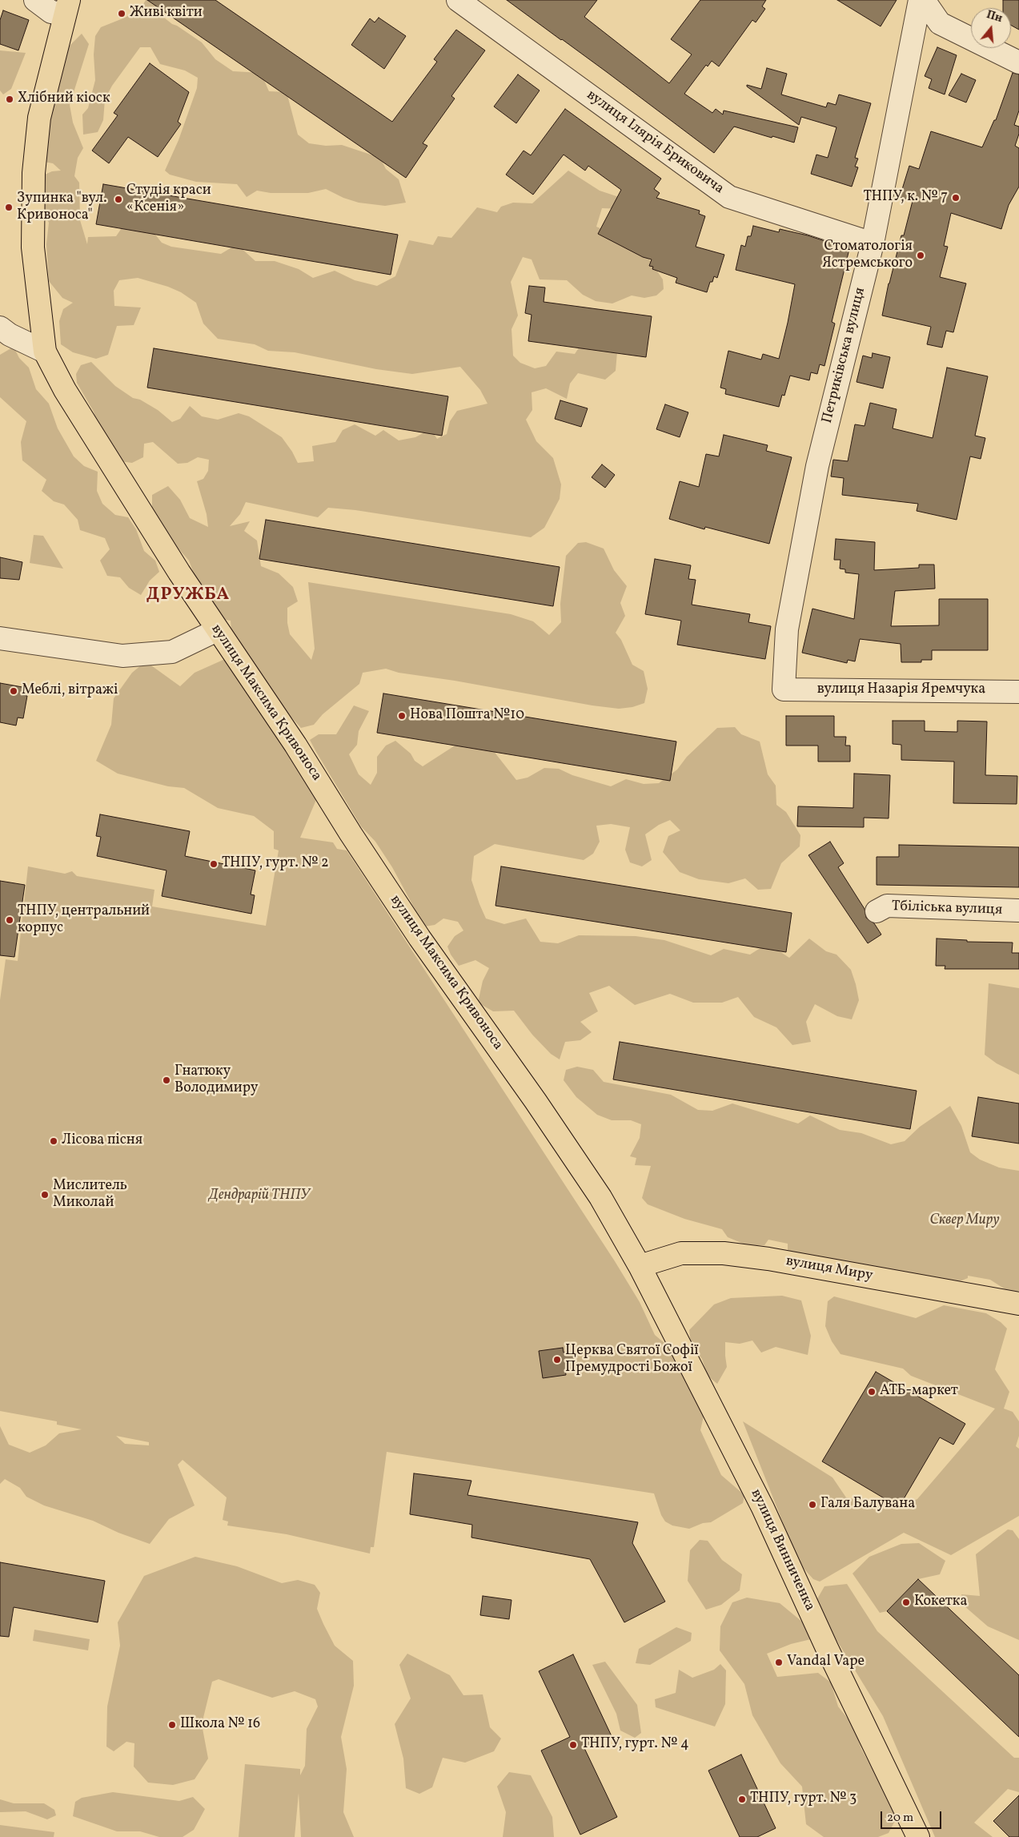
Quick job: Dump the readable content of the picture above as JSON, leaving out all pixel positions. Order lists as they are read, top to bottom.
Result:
{
  "streets": {
    "main road": ["вулиця Максима Кривоноса", "вулиця Миру", "вулиця Винниченка"],
    "street": [
      "вулиця Ілярія Бриковича",
      "Петриківська вулиця",
      "вулиця Назарія Яремчука",
      "Тбіліська вулиця"
    ]
  },
  "crossings": [
    ["вулиця Ілярія Бриковича", "Петриківська вулиця"],
    ["Петриківська вулиця", "вулиця Назарія Яремчука"],
    ["вулиця Максима Кривоноса", "вулиця Миру"],
    ["вулиця Максима Кривоноса", "вулиця Винниченка"],
    ["вулиця Миру", "вулиця Винниченка"]
  ],
  "districts": ["ДРУЖБА"],
  "parks": ["Дендрарій ТНПУ", "Сквер Миру"],
  "places": [
    "Живі квіти",
    "Хлібний кіоск",
    "ТНПУ, к. № 7",
    "Студія краси «Ксенія»",
    "Зупинка \"вул. Кривоноса\"",
    "Стоматологія Ястремського",
    "Меблі, вітражі",
    "Нова Пошта №10",
    "ТНПУ, гурт. № 2",
    "ТНПУ, центральний корпус",
    "Гнатюку Володимиру",
    "Лісова пісня",
    "Мислитель Миколай",
    "Церква Святої Софії Премудрості Божої",
    "АТБ-маркет",
    "Галя Балувана",
    "Кокетка",
    "Vandal Vape",
    "Школа № 16",
    "ТНПУ, гурт. № 4",
    "ТНПУ, гурт. № 3"
  ],
  "scale_bar": "20 m",
  "north": "top"
}
